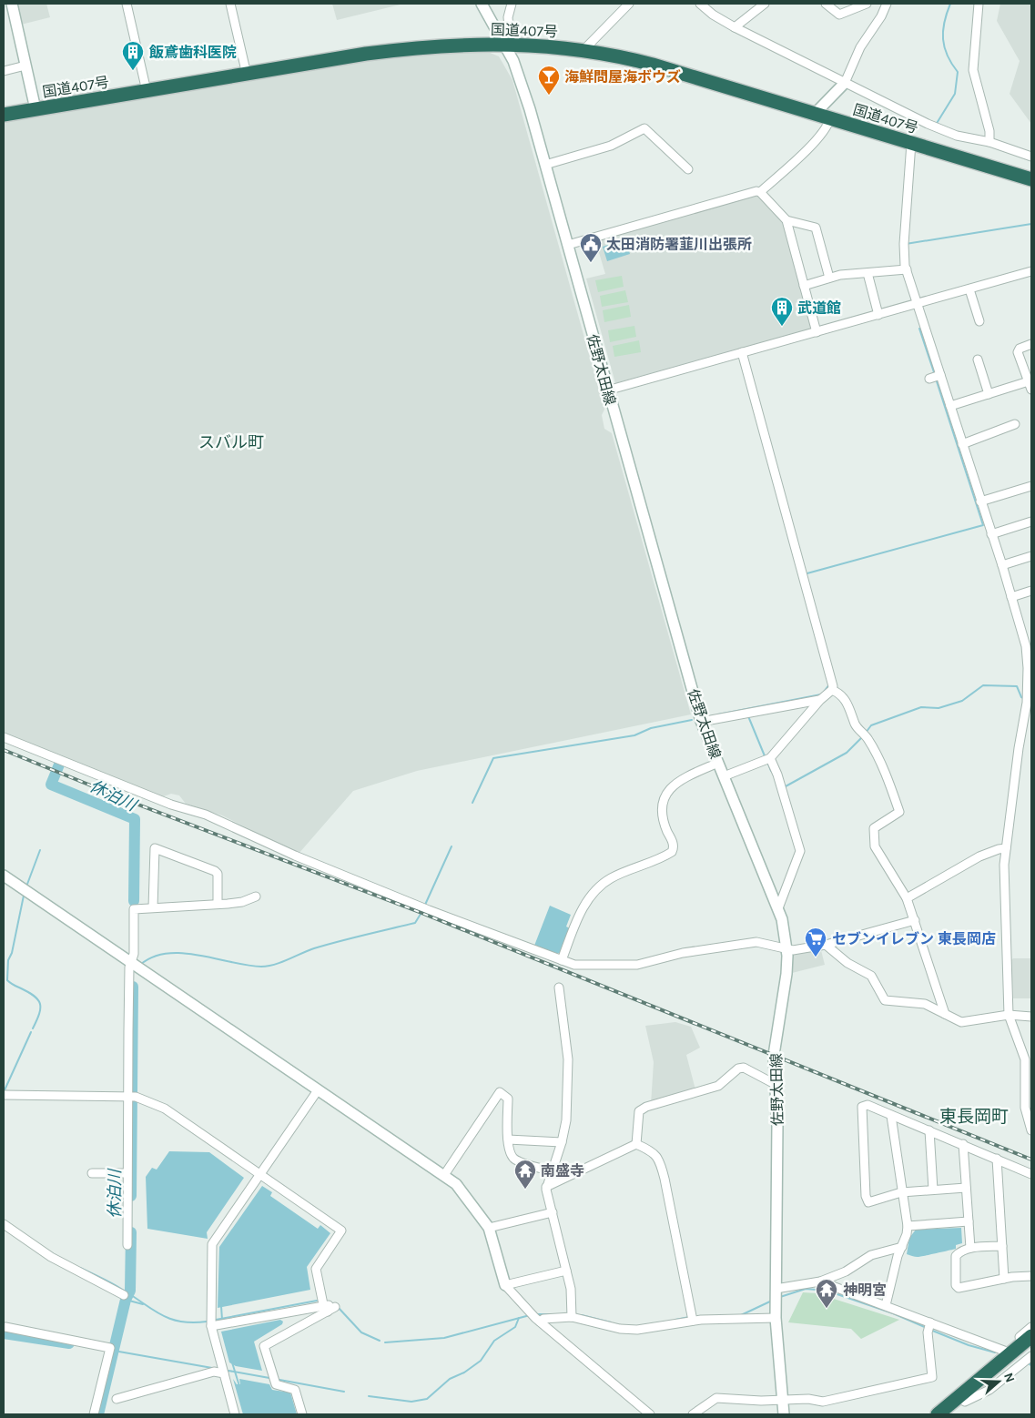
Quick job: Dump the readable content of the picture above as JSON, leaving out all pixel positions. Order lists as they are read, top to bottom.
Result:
{
  "streets": {
    "highway": ["国道407号"],
    "main road": ["佐野太田線"]
  },
  "crossings": [
    ["国道407号", "佐野太田線"]
  ],
  "districts": ["スバル町", "東長岡町"],
  "water": ["休泊川"],
  "places": {
    "building": ["飯鳶歯科医院", "武道館"],
    "bar": ["海鮮問屋海ボウズ"],
    "public building": ["太田消防署韮川出張所"],
    "supermarket": ["セブンイレブン 東長岡店"],
    "temple": ["南盛寺", "神明宮"]
  },
  "north": "right"
}
